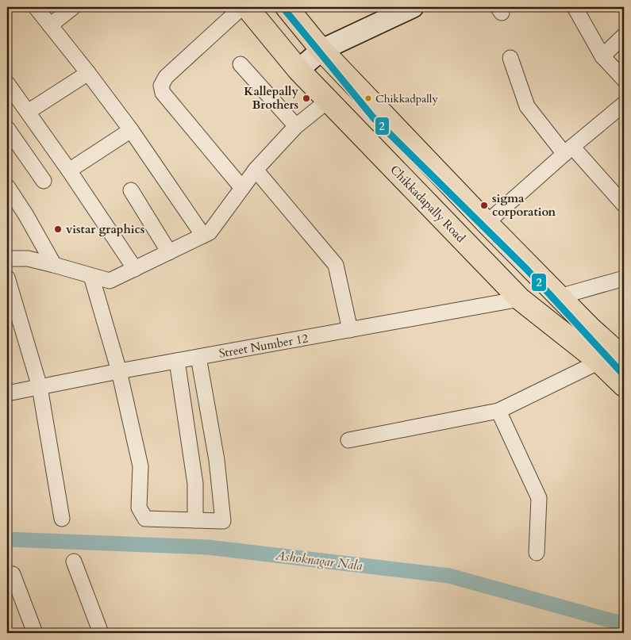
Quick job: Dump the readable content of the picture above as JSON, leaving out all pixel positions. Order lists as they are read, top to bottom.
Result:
{
  "streets": {
    "main road": ["Chikkadapally Road"],
    "street": ["Street Number 12"]
  },
  "crossings": [
    ["Chikkadapally Road", "Street Number 12"]
  ],
  "water": ["Ashoknagar Nala"],
  "places": [
    "Kallepally Brothers",
    "Chikkadpally",
    "sigma corporation",
    "vistar graphics"
  ],
  "lines": ["transit line 2"]
}
